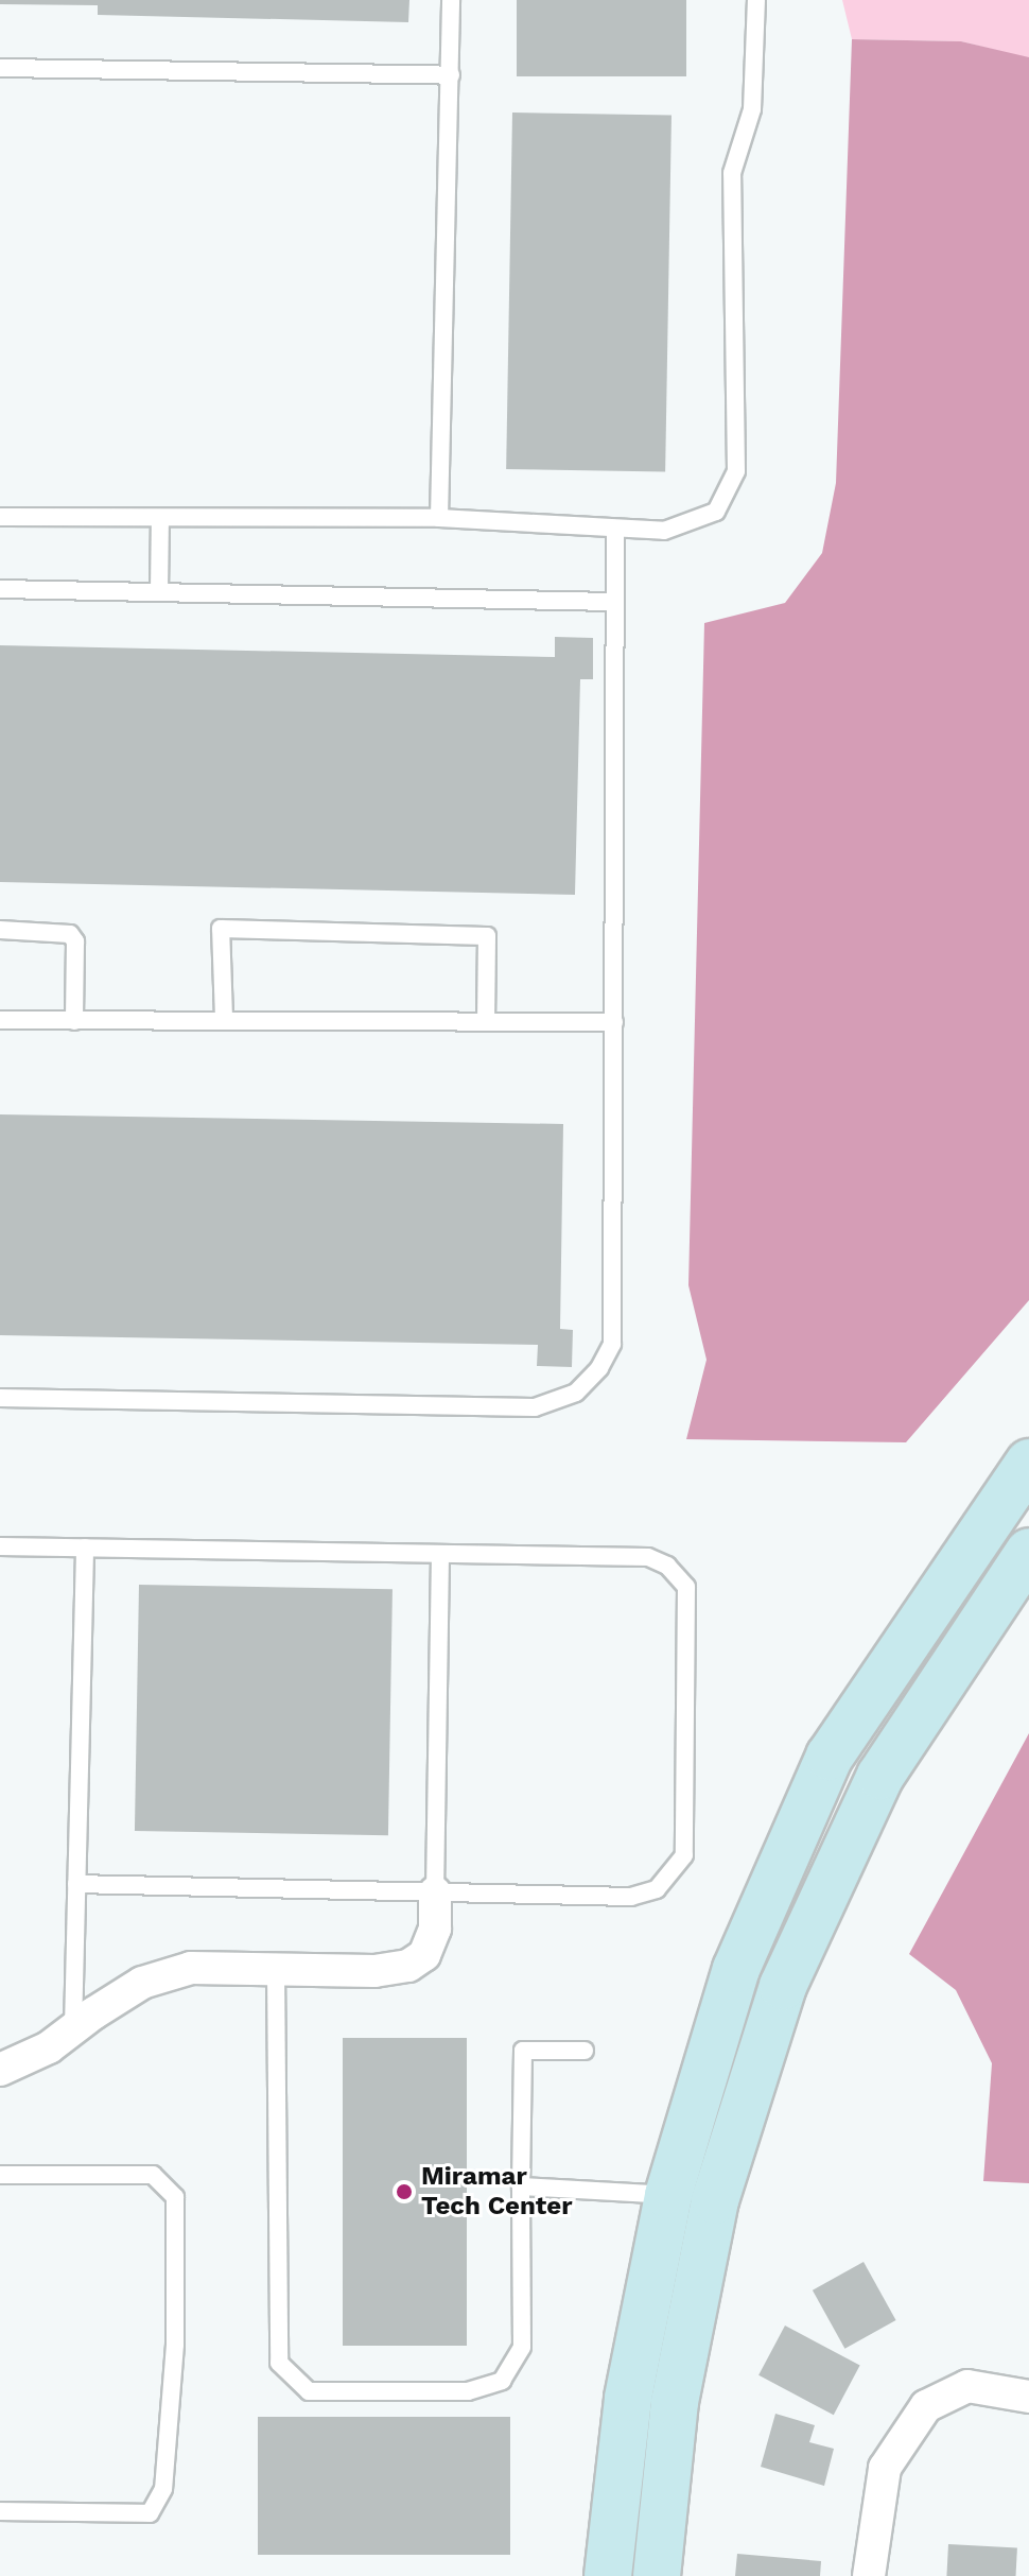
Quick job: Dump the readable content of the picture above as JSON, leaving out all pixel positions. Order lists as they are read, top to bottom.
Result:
{
  "places": ["Miramar Tech Center"]
}
